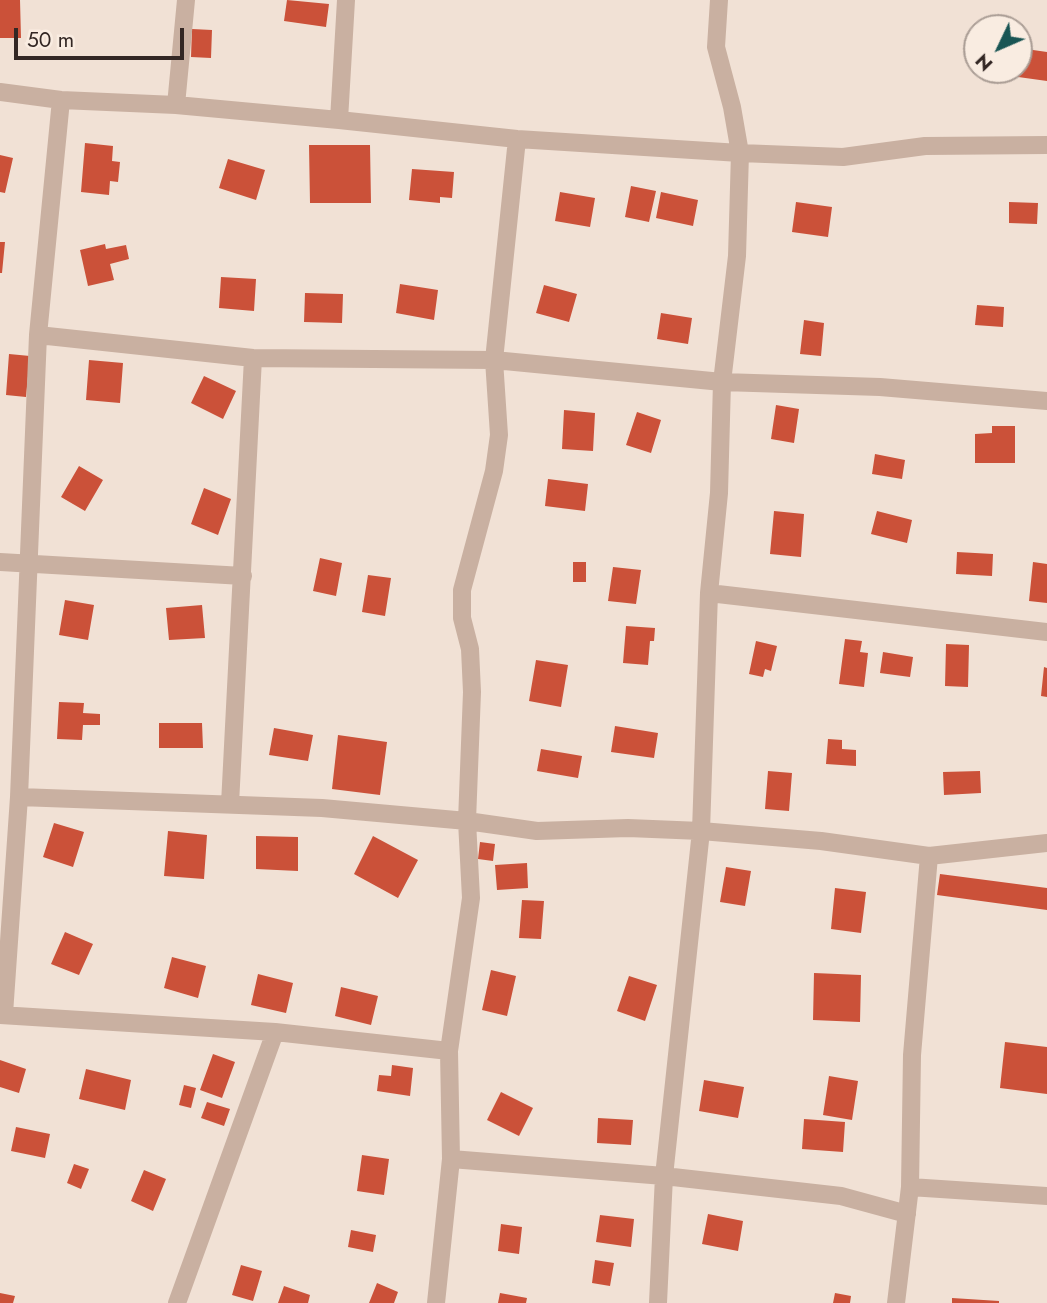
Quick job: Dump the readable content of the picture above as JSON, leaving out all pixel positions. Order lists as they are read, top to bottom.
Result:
{
  "scale_bar": "50 m",
  "north": "bottom left"
}
